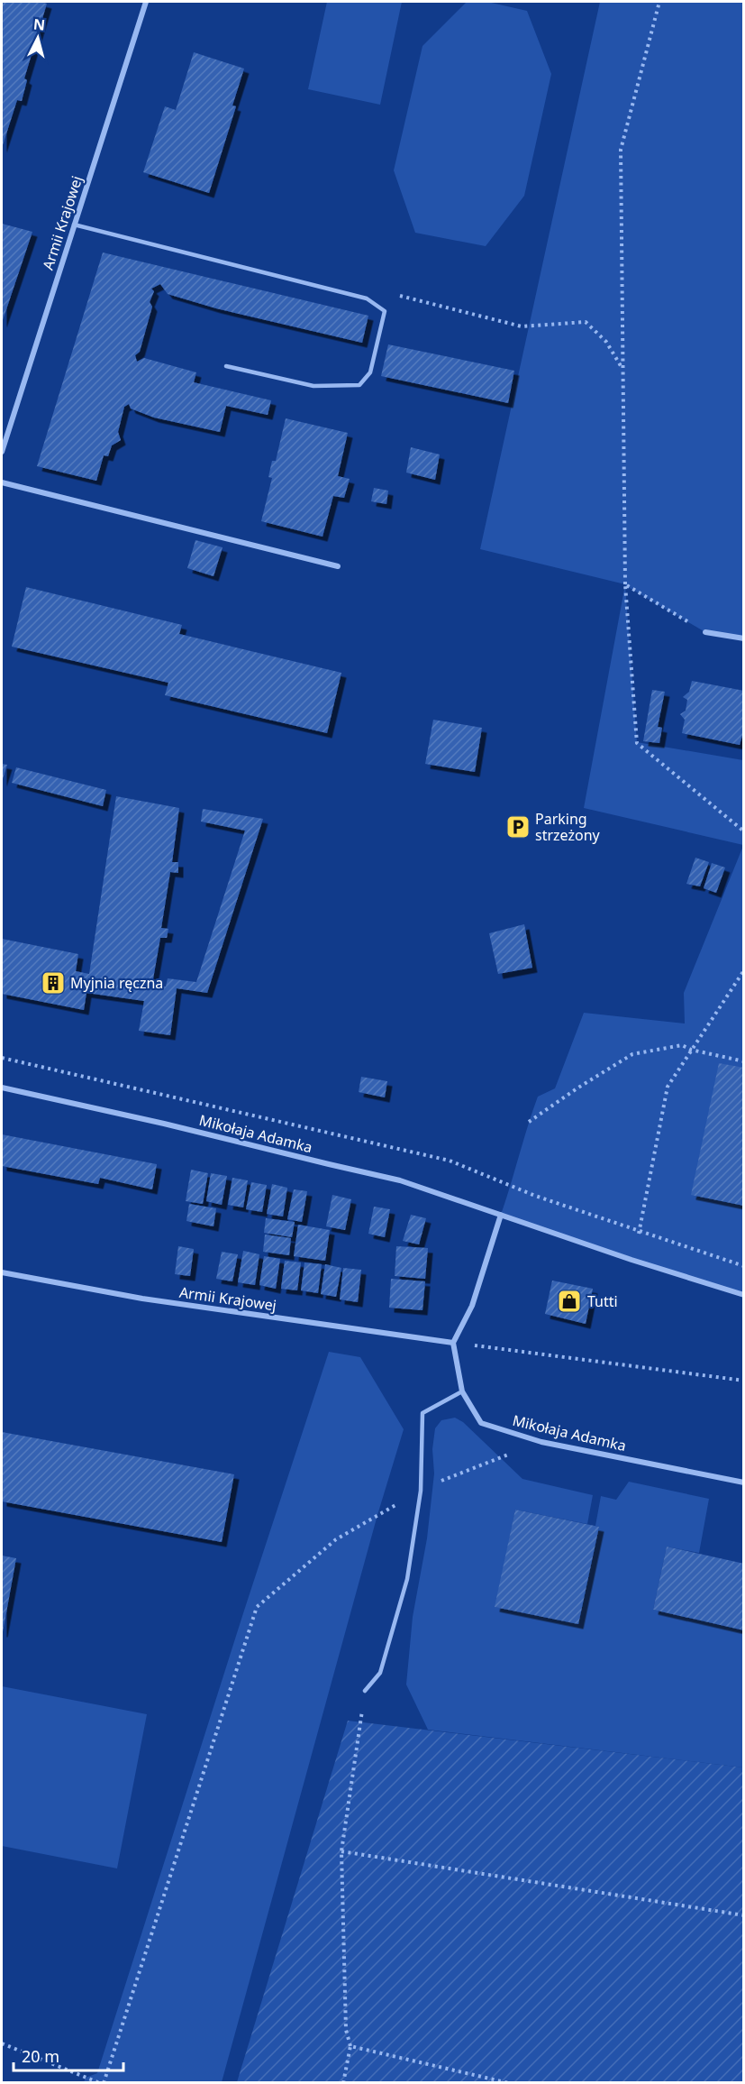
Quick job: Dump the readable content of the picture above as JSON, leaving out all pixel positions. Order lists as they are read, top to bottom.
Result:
{
  "streets": {
    "street": ["Armii Krajowej", "Mikołaja Adamka"]
  },
  "crossings": [
    ["Armii Krajowej", "Mikołaja Adamka"]
  ],
  "places": {
    "parking": ["Parking strzeżony"],
    "building": ["Myjnia ręczna"],
    "shop": ["Tutti"]
  },
  "scale_bar": "20 m",
  "north": "top"
}
